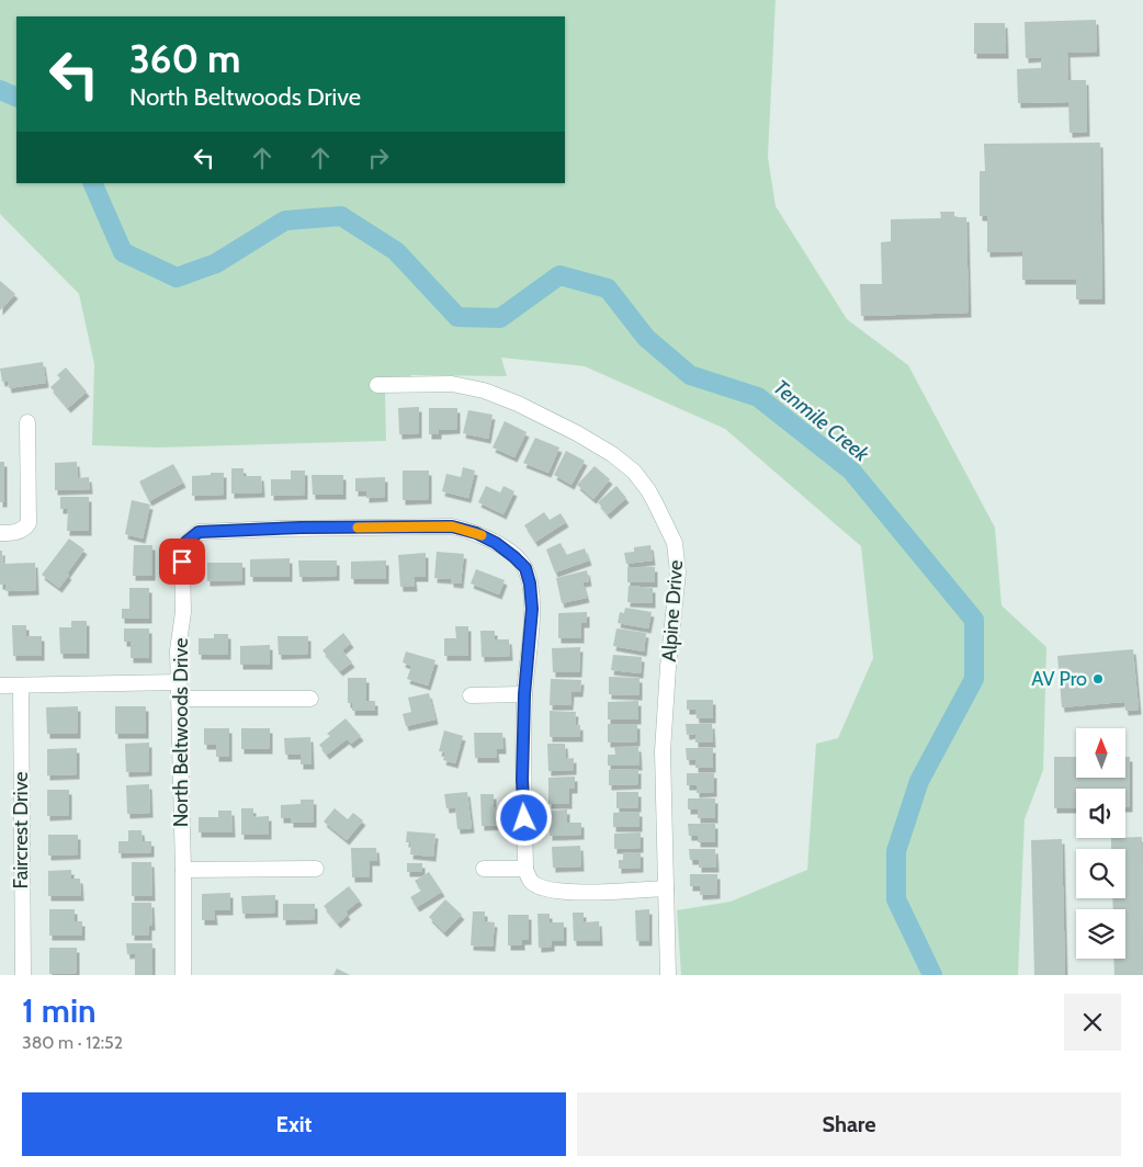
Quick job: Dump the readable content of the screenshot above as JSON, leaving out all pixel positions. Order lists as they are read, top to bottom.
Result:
{
  "streets": {
    "street": ["Alpine Drive", "North Beltwoods Drive", "Faircrest Drive"]
  },
  "water": ["Tenmile Creek"],
  "places": ["AV Pro"],
  "north": "top",
  "page": {
    "turn": ["360 m", "North Beltwoods Drive"],
    "heading": ["1 min", "380 m · 12:52"],
    "buttons": ["Exit", "Share"]
  }
}
